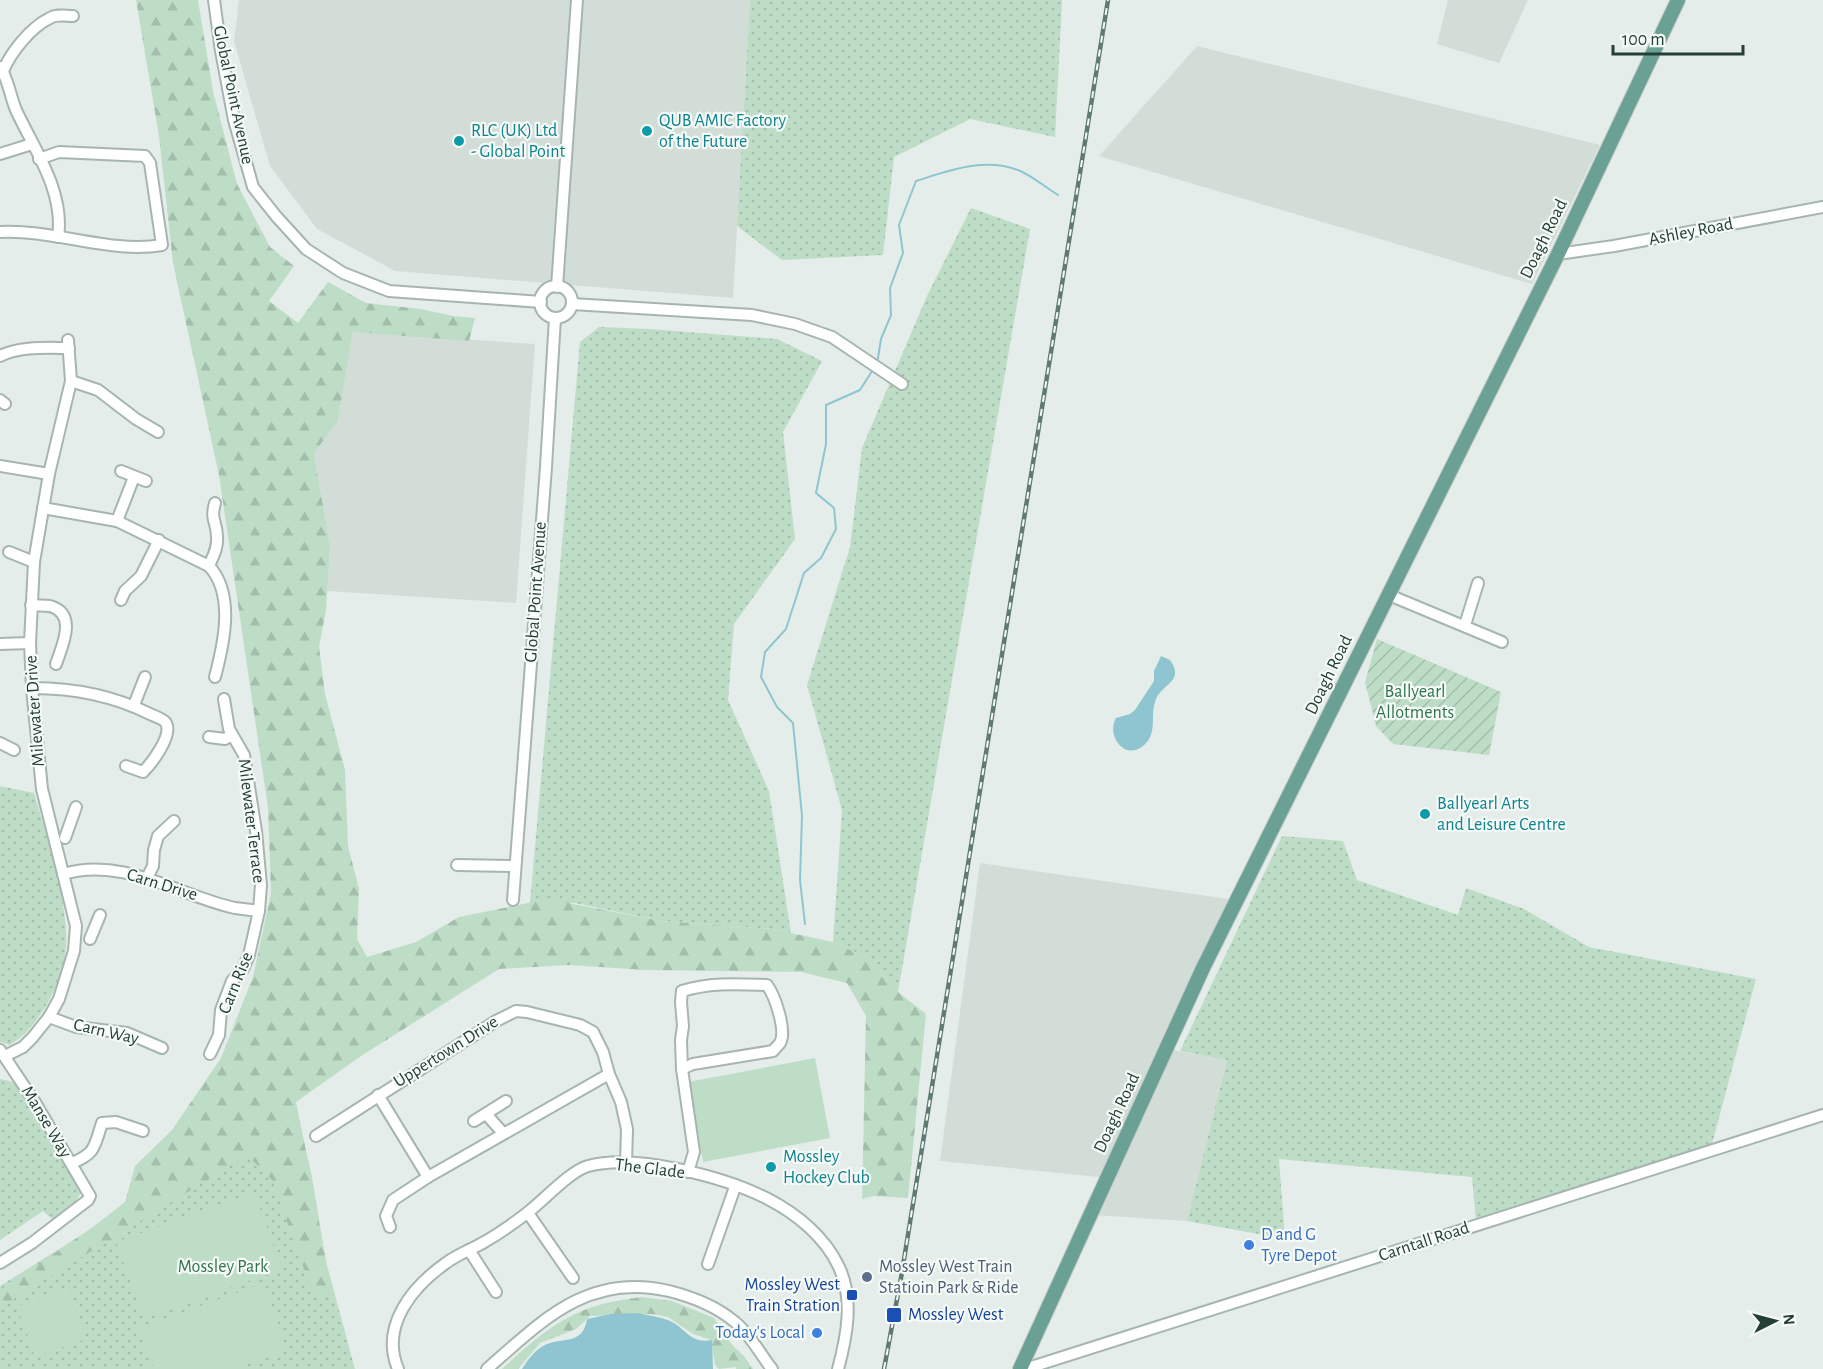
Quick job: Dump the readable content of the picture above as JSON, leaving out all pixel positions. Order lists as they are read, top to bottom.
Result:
{
  "streets": {
    "main road": ["Doagh Road"],
    "street": [
      "Global Point Avenue",
      "Ashley Road",
      "Milewater Drive",
      "Milewater Terrace",
      "Carn Drive",
      "Carn Rise",
      "Carn Way",
      "Uppertown Drive",
      "Manse Way",
      "The Glade",
      "Carntall Road"
    ]
  },
  "crossings": [
    ["Ashley Road", "Doagh Road"],
    ["Milewater Drive", "Carn Drive"],
    ["Milewater Drive", "Carn Way"],
    ["Milewater Drive", "Manse Way"],
    ["Milewater Terrace", "Carn Drive"],
    ["Milewater Terrace", "Carn Rise"],
    ["Carn Drive", "Carn Rise"],
    ["Uppertown Drive", "The Glade"]
  ],
  "parks": ["Ballyearl Allotments", "Mossley Park"],
  "places": {
    "other": [
      "QUB AMIC Factory of the Future",
      "RLC (UK) Ltd - Global Point",
      "Ballyearl Arts and Leisure Centre",
      "Mossley Hockey Club",
      "D and G Tyre Depot",
      "Mossley West Train Statioin Park & Ride",
      "Today's Local"
    ],
    "transit": ["Mossley West Train Stration", "Mossley West"]
  },
  "scale_bar": "100 m",
  "north": "right"
}
